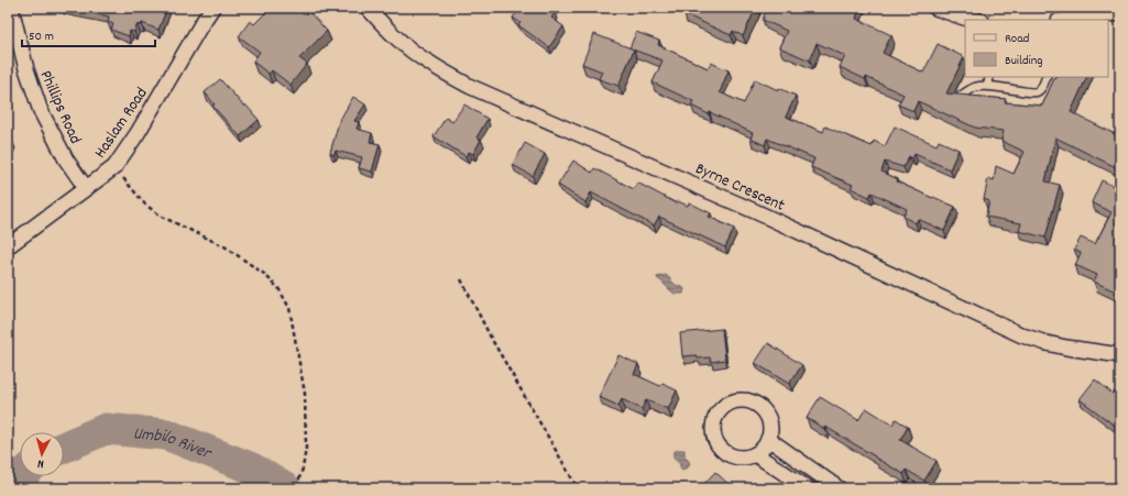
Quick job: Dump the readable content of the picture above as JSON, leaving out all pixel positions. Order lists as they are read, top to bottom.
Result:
{
  "streets": {
    "street": ["Phillips Road", "Haslam Road", "Byrne Crescent"]
  },
  "crossings": [
    ["Phillips Road", "Haslam Road"]
  ],
  "water": ["Umbilo River"],
  "legend": ["Road", "Building"],
  "scale_bar": "50 m",
  "north": "bottom"
}
